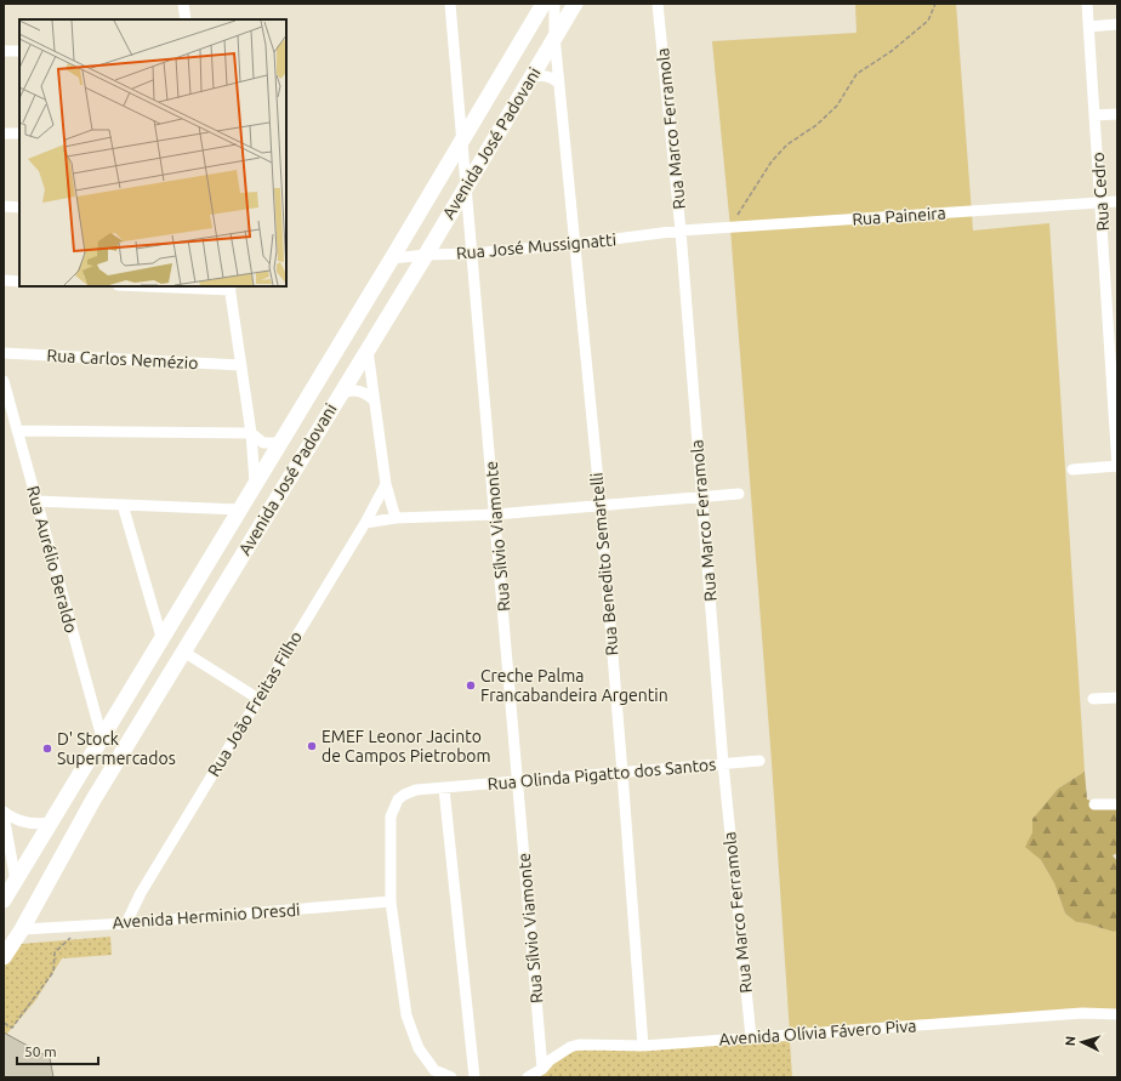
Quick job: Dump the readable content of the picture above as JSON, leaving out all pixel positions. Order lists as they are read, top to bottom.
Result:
{
  "streets": {
    "street": [
      "Rua Marco Ferramola",
      "Avenida José Padovani",
      "Rua Cedro",
      "Rua Paineira",
      "Rua José Mussignatti",
      "Rua Carlos Nemézio",
      "Rua Sílvio Viamonte",
      "Rua Aurélio Beraldo",
      "Rua Benedito Semartelli",
      "Rua João Freitas Filho",
      "Rua Olinda Pigatto dos Santos",
      "Avenida Herminio Dresdi",
      "Avenida Olívia Fávero Piva"
    ]
  },
  "crossings": [
    ["Rua Marco Ferramola", "Rua Paineira"],
    ["Rua Marco Ferramola", "Rua José Mussignatti"],
    ["Rua Marco Ferramola", "Rua Olinda Pigatto dos Santos"],
    ["Rua Marco Ferramola", "Avenida Olívia Fávero Piva"],
    ["Avenida José Padovani", "Rua José Mussignatti"],
    ["Avenida José Padovani", "Rua Sílvio Viamonte"],
    ["Avenida José Padovani", "Rua Aurélio Beraldo"],
    ["Avenida José Padovani", "Rua Benedito Semartelli"],
    ["Avenida José Padovani", "Avenida Herminio Dresdi"],
    ["Rua Cedro", "Rua Paineira"],
    ["Rua Paineira", "Rua José Mussignatti"],
    ["Rua José Mussignatti", "Rua Sílvio Viamonte"],
    ["Rua José Mussignatti", "Rua Benedito Semartelli"],
    ["Rua Sílvio Viamonte", "Rua Olinda Pigatto dos Santos"],
    ["Rua Sílvio Viamonte", "Avenida Olívia Fávero Piva"],
    ["Rua Benedito Semartelli", "Rua Olinda Pigatto dos Santos"],
    ["Rua Benedito Semartelli", "Avenida Olívia Fávero Piva"],
    ["Rua João Freitas Filho", "Avenida Herminio Dresdi"],
    ["Rua Olinda Pigatto dos Santos", "Avenida Herminio Dresdi"]
  ],
  "places": ["Creche Palma Francabandeira Argentin", "EMEF Leonor Jacinto de Campos Pietrobom", "D' Stock Supermercados"],
  "scale_bar": "50 m",
  "north": "left"
}
